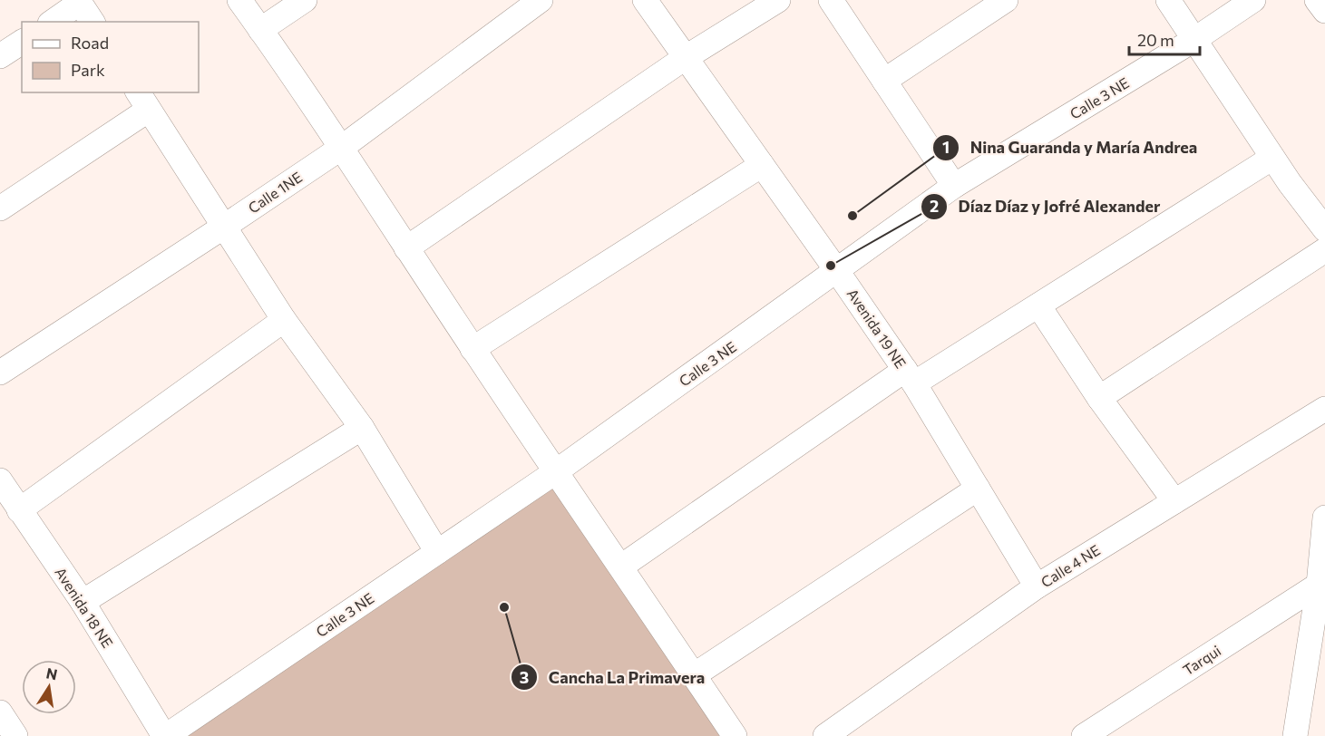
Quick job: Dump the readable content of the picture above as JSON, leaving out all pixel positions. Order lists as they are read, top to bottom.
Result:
{
  "streets": {
    "street": [
      "Calle 3 NE",
      "Calle 1NE",
      "Avenida 19 NE",
      "Calle 4 NE",
      "Avenida 18 NE",
      "Tarqui"
    ]
  },
  "crossings": [
    ["Calle 3 NE", "Avenida 19 NE"],
    ["Calle 3 NE", "Avenida 18 NE"],
    ["Avenida 19 NE", "Calle 4 NE"]
  ],
  "places": ["Nina Guaranda y María Andrea", "Díaz Díaz y Jofré Alexander", "Cancha La Primavera"],
  "legend": ["Road", "Park"],
  "scale_bar": "20 m",
  "north": "top"
}
